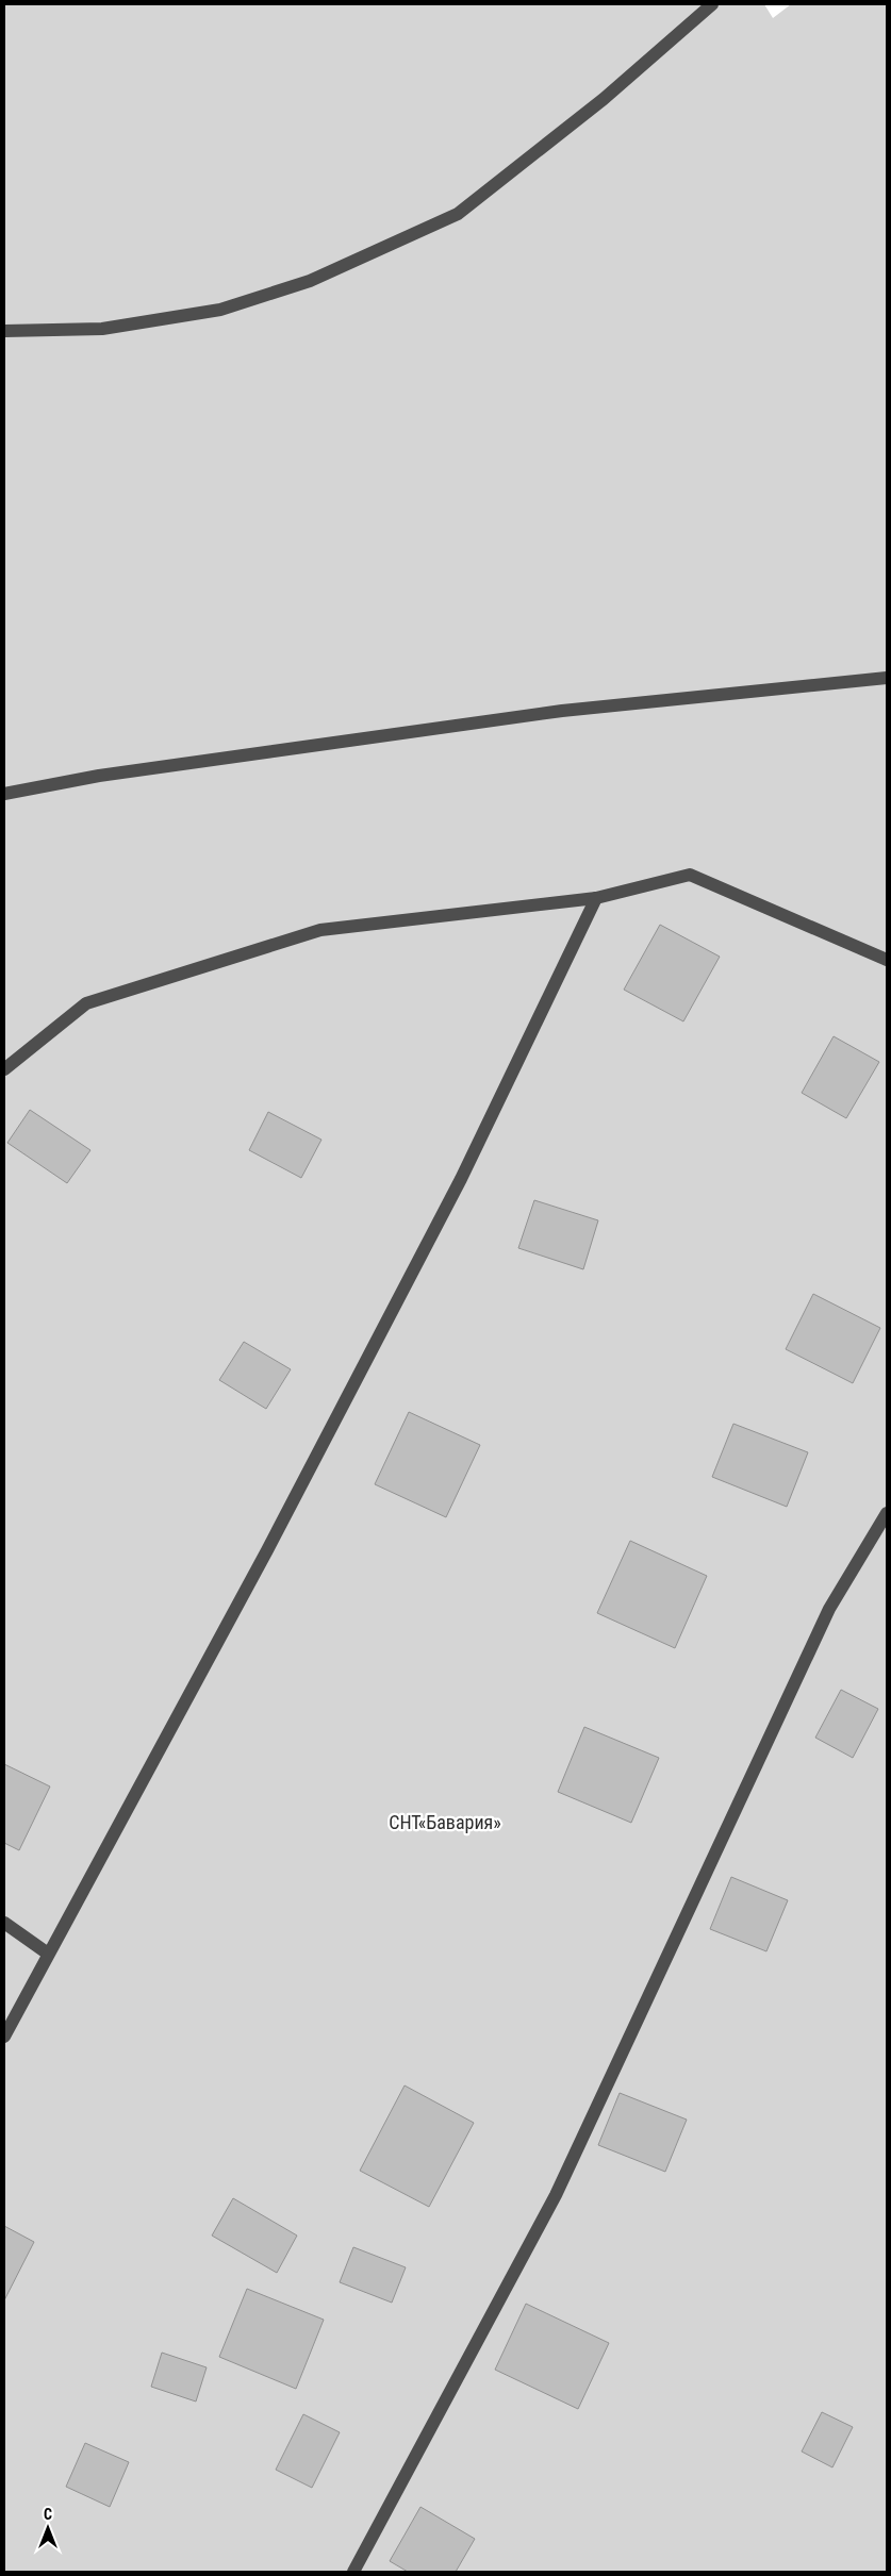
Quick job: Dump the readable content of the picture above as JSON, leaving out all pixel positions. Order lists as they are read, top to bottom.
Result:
{
  "parks": ["СНТ«Бавария»"],
  "north": "top"
}
